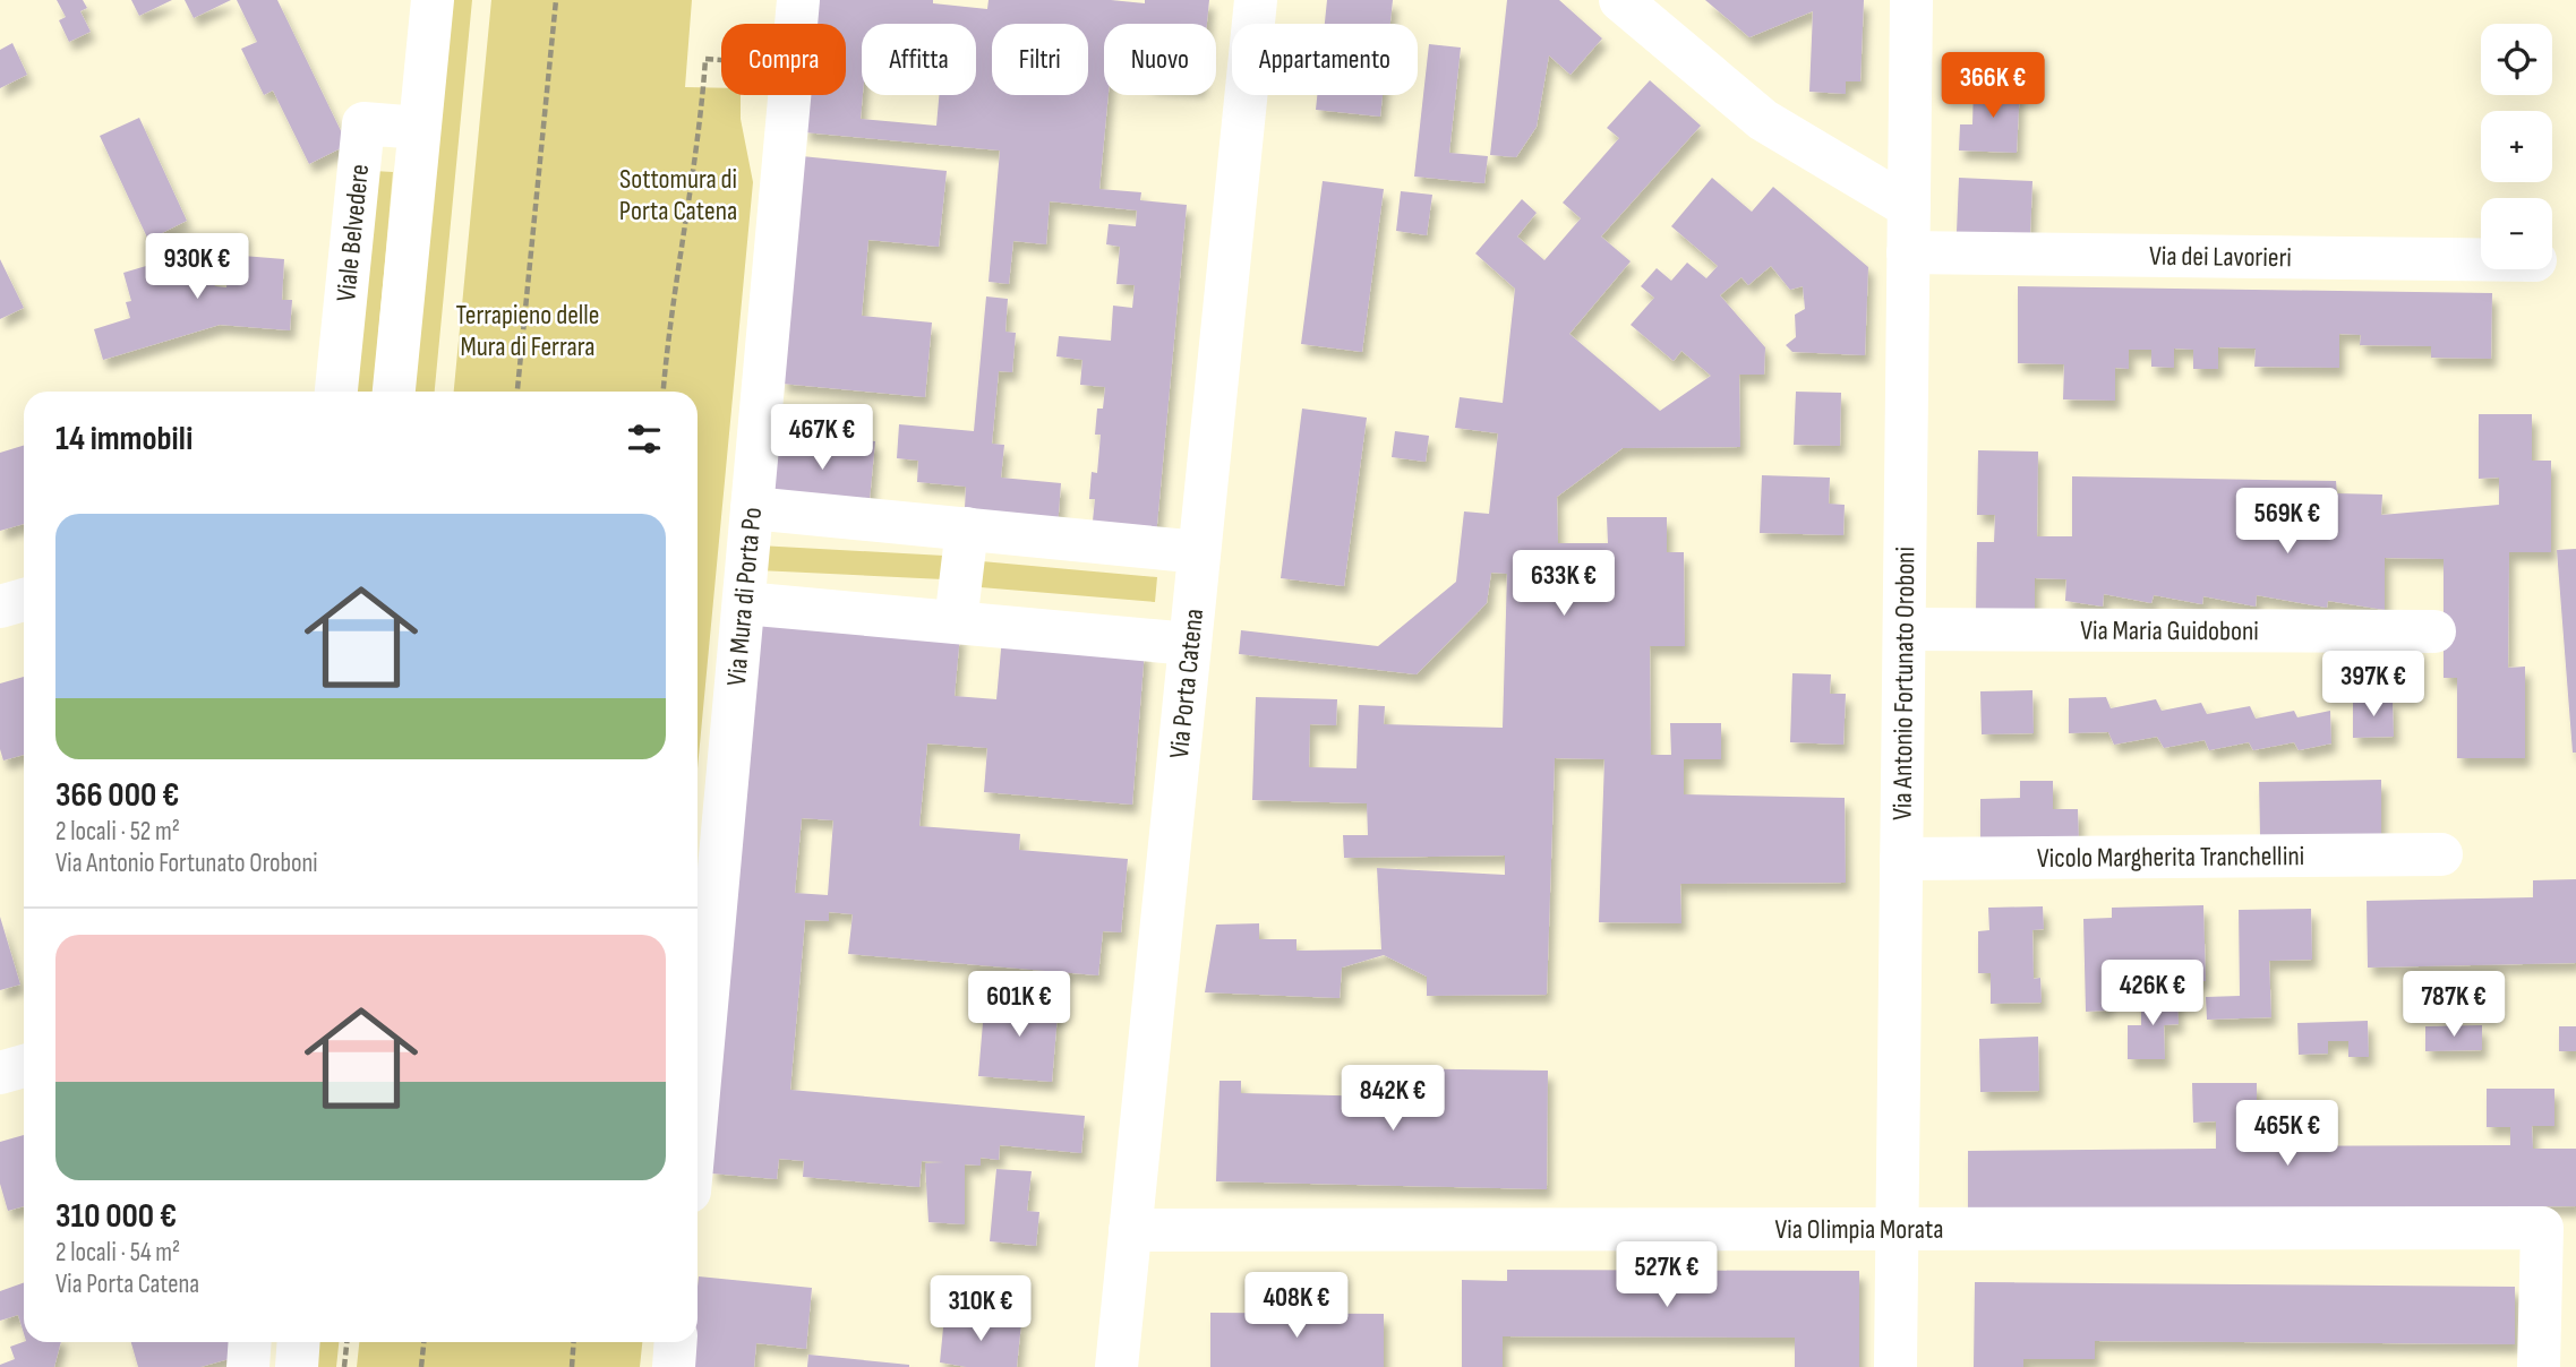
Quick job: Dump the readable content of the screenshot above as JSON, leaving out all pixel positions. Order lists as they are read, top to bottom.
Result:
{
  "streets": {
    "street": [
      "Viale Belvedere",
      "Via dei Lavorieri",
      "Via Mura di Porta Po",
      "Via Maria Guidoboni",
      "Via Porta Catena",
      "Via Antonio Fortunato Oroboni",
      "Vicolo Margherita Tranchellini",
      "Via Olimpia Morata"
    ]
  },
  "crossings": [
    ["Via dei Lavorieri", "Via Antonio Fortunato Oroboni"],
    ["Via Maria Guidoboni", "Via Antonio Fortunato Oroboni"],
    ["Via Porta Catena", "Via Olimpia Morata"],
    ["Via Antonio Fortunato Oroboni", "Vicolo Margherita Tranchellini"],
    ["Via Antonio Fortunato Oroboni", "Via Olimpia Morata"]
  ],
  "parks": ["Sottomura di Porta Catena", "Terrapieno delle Mura di Ferrara"],
  "page": {
    "map_buttons": ["+", "−"],
    "chip": [
      "Compra",
      "Affitta",
      "Filtri",
      "Nuovo",
      "Appartamento"
    ],
    "price": [
      "366K €",
      "930K €",
      "467K €",
      "569K €",
      "633K €",
      "397K €",
      "426K €",
      "601K €",
      "787K €",
      "842K €",
      "465K €",
      "527K €",
      "408K €",
      "310K €"
    ],
    "heading": "14 immobili",
    "list": [
      {
        "name": "366 000 €",
        "note": "2 locali · 52 m² · Via Antonio Fortunato Oroboni"
      },
      {
        "name": "310 000 €",
        "note": "2 locali · 54 m² · Via Porta Catena"
      }
    ]
  }
}
